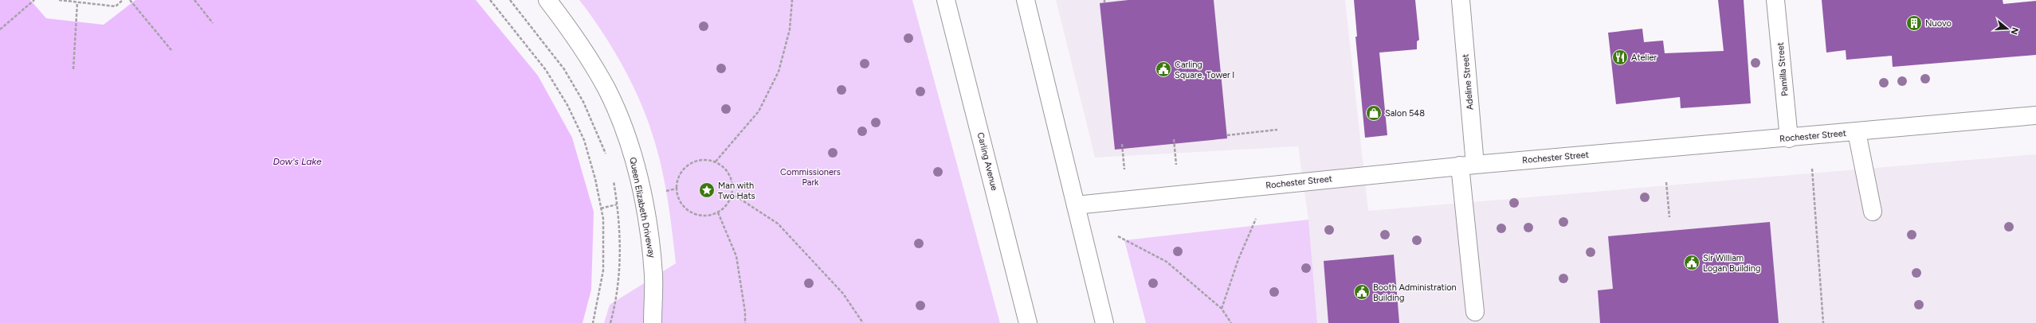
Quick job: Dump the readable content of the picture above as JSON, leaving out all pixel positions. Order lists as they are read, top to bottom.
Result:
{
  "streets": {
    "street": [
      "Pamilla Street",
      "Adeline Street",
      "Rochester Street",
      "Carling Avenue",
      "Queen Elizabeth Driveway"
    ]
  },
  "crossings": [
    ["Pamilla Street", "Rochester Street"],
    ["Adeline Street", "Rochester Street"]
  ],
  "water": ["Dow's Lake"],
  "parks": ["Commissioners Park"],
  "places": {
    "building": ["Nuovo"],
    "restaurant": ["Atelier"],
    "public building": ["Carling Square, Tower I", "Sir William Logan Building", "Booth Administration Building"],
    "shop": ["Salon 548"],
    "place": ["Man with Two Hats"]
  },
  "north": "right"
}
